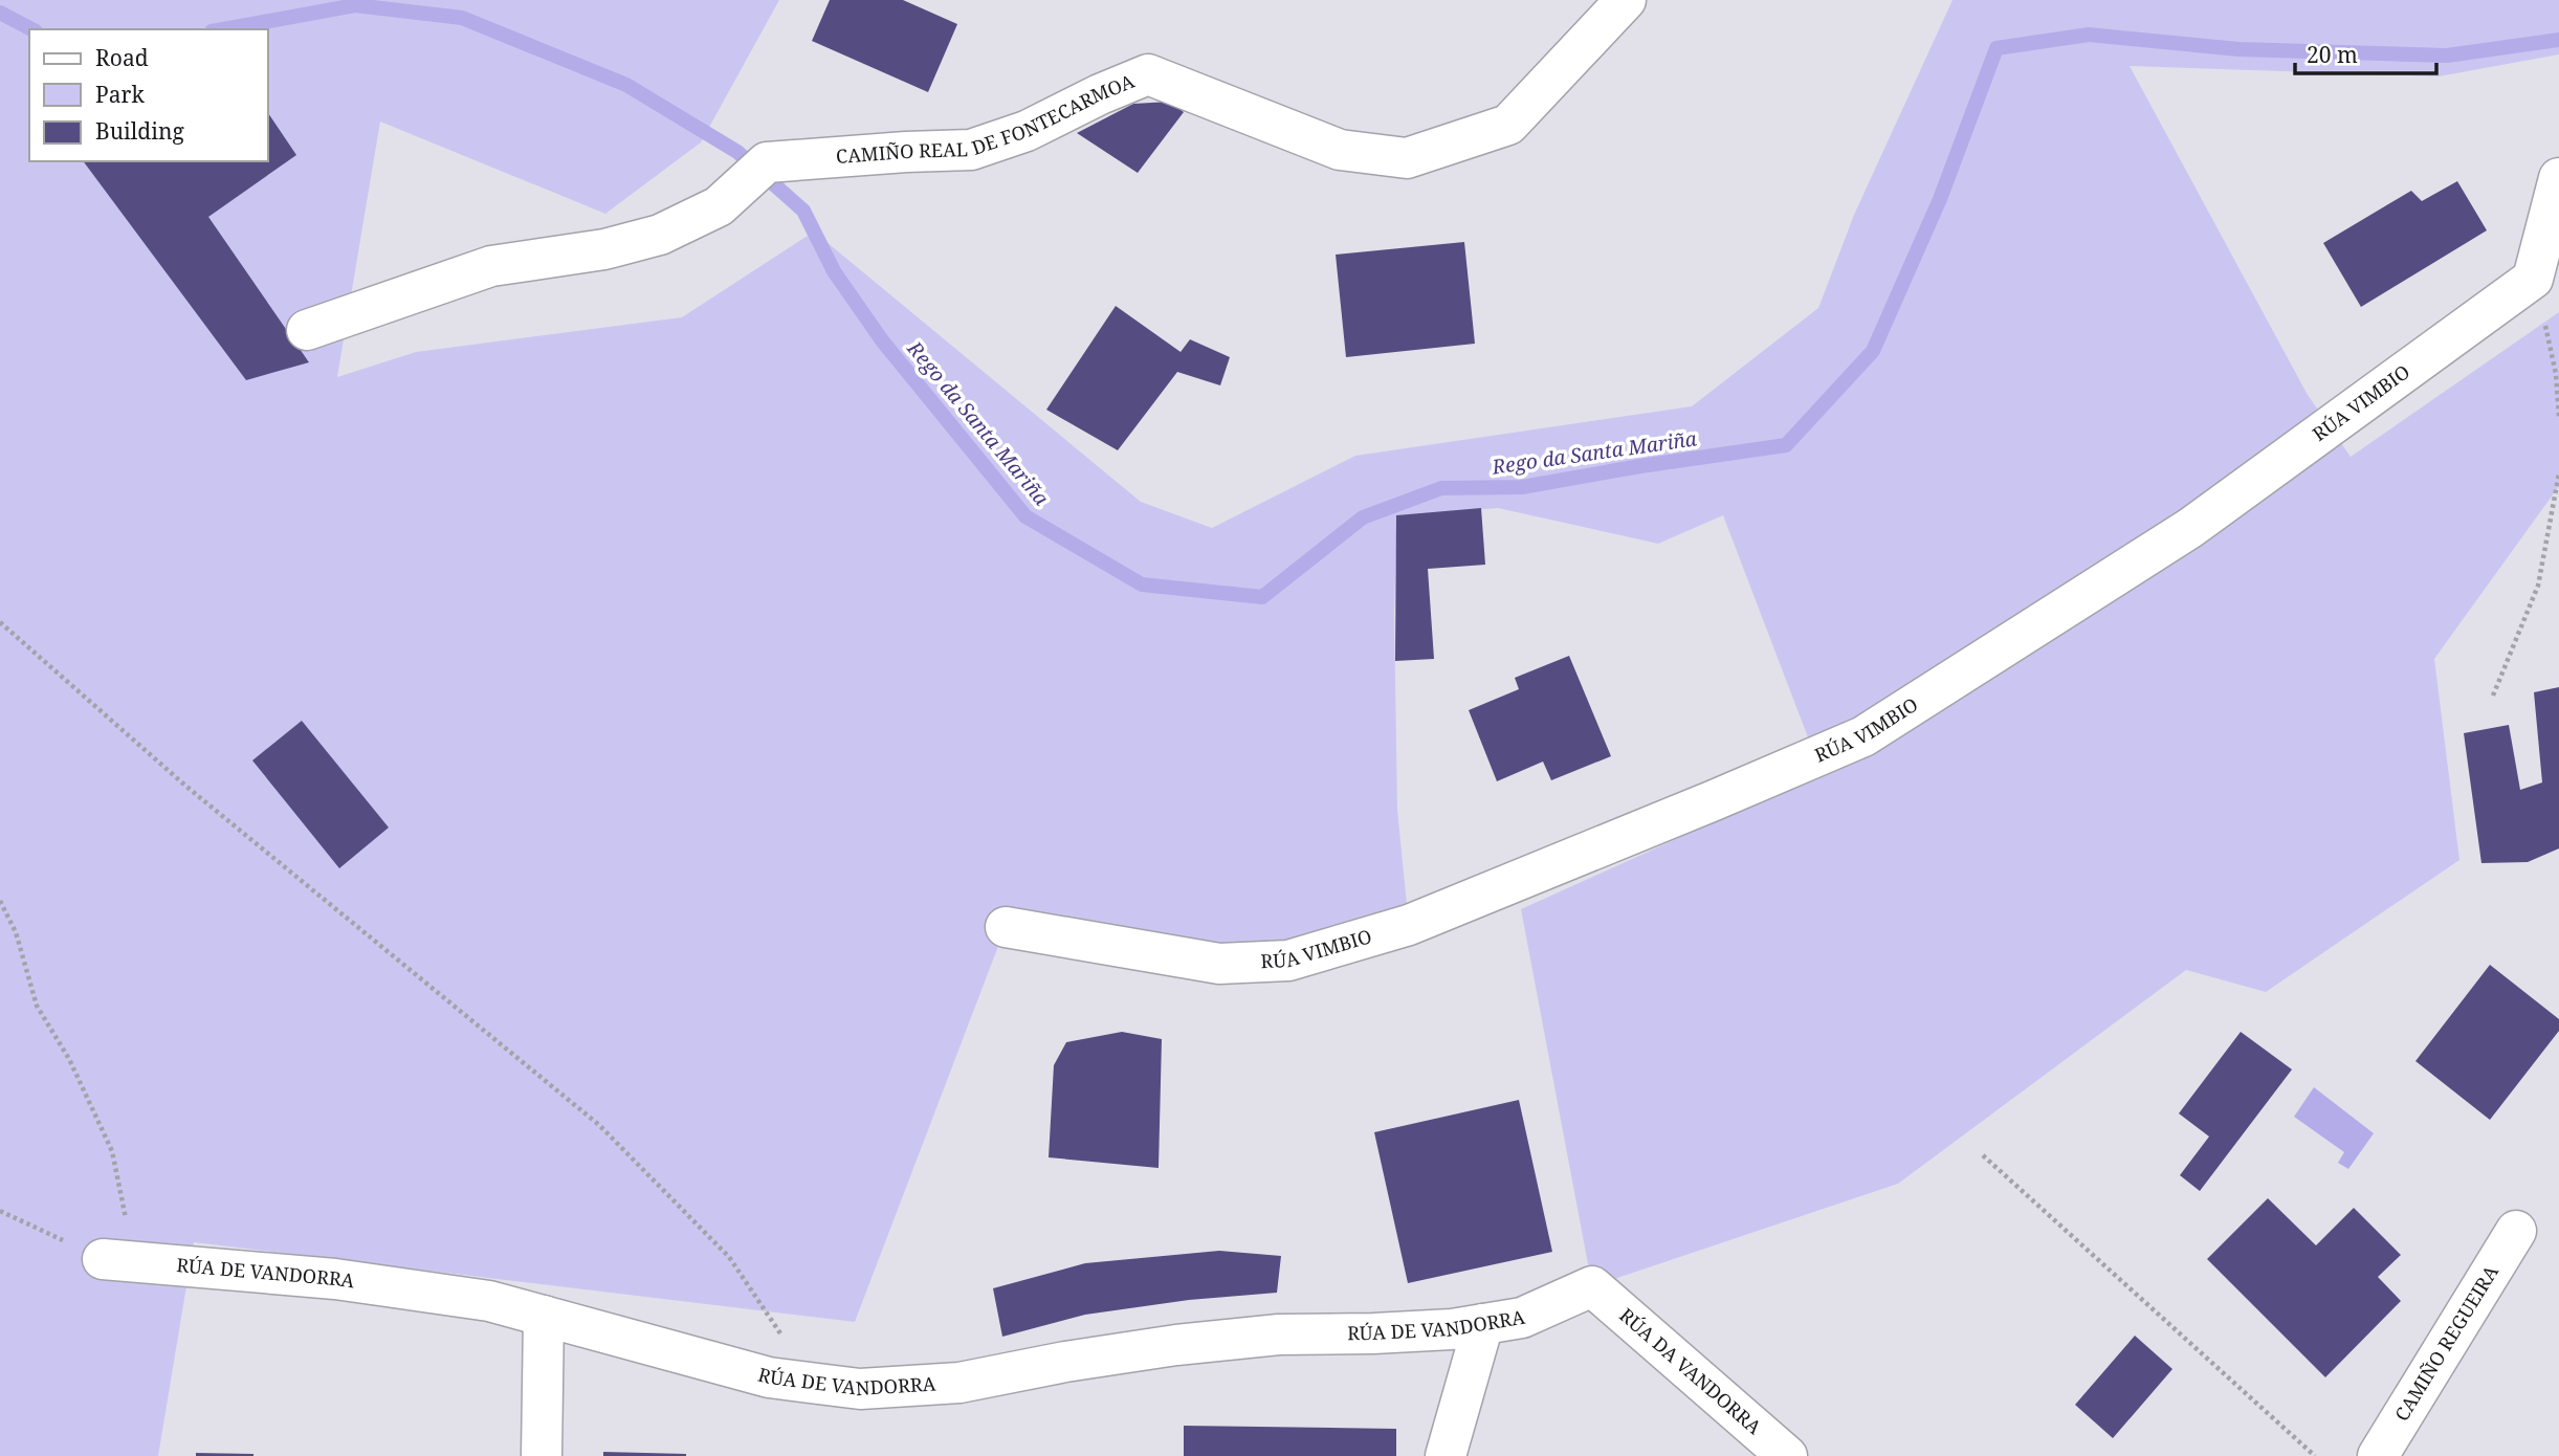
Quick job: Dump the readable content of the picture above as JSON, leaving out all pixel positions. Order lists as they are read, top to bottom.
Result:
{
  "streets": {
    "street": [
      "CAMIÑO REAL DE FONTECARMOA",
      "RÚA VIMBIO",
      "RÚA DE VANDORRA",
      "CAMIÑO REGUEIRA",
      "RÚA DA VANDORRA"
    ]
  },
  "crossings": [
    ["RÚA DE VANDORRA", "RÚA DA VANDORRA"]
  ],
  "water": ["Rego da Santa Mariña"],
  "legend": ["Road", "Park", "Building"],
  "scale_bar": "20 m"
}
